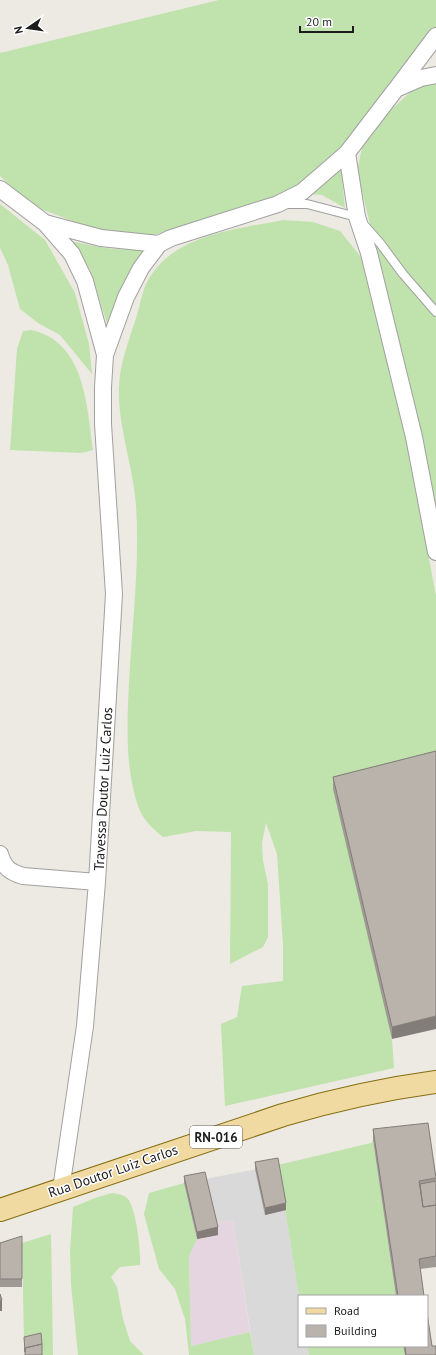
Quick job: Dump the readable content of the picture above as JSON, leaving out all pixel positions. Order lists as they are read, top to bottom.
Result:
{
  "streets": {
    "main road": ["RN-016", "Rua Doutor Luiz Carlos"],
    "street": ["Travessa Doutor Luiz Carlos"]
  },
  "crossings": [
    ["Travessa Doutor Luiz Carlos", "Rua Doutor Luiz Carlos"]
  ],
  "legend": ["Road", "Building"],
  "scale_bar": "20 m",
  "north": "left"
}
